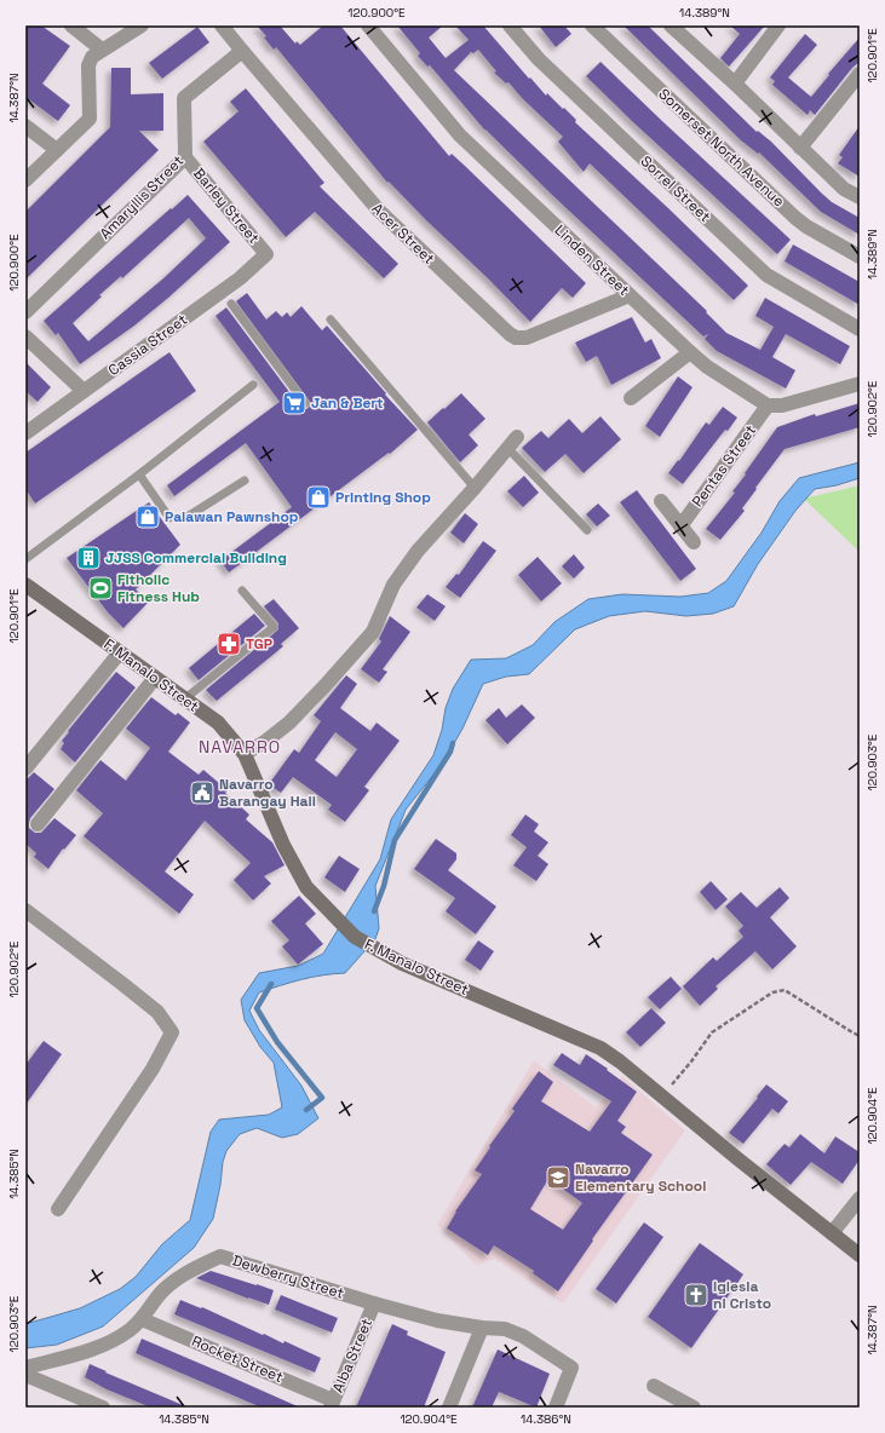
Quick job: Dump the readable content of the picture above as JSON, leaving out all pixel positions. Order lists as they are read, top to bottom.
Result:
{
  "streets": {
    "street": [
      "Somerset North Avenue",
      "Sorrel Street",
      "Amaryllis Street",
      "Barley Street",
      "Acer Street",
      "Linden Street",
      "Cassia Street",
      "Pentas Street",
      "F. Manalo Street",
      "Dewberry Street",
      "Alba Street",
      "Rocket Street"
    ]
  },
  "crossings": [
    ["Amaryllis Street", "Barley Street"],
    ["Amaryllis Street", "Acer Street"],
    ["Barley Street", "Cassia Street"],
    ["Acer Street", "Linden Street"],
    ["Linden Street", "Pentas Street"],
    ["Dewberry Street", "Alba Street"],
    ["Dewberry Street", "Rocket Street"],
    ["Alba Street", "Rocket Street"]
  ],
  "districts": ["NAVARRO"],
  "places": {
    "supermarket": ["Jan & Bert"],
    "shop": ["Printing Shop", "Palawan Pawnshop"],
    "building": ["JJSS Commercial Building"],
    "sports": ["Fitholic Fitness Hub"],
    "pharmacy": ["TGP"],
    "public building": ["Navarro Barangay Hall"],
    "school or university": ["Navarro Elementary School"],
    "church": ["Iglesia ni Cristo"]
  },
  "coordinates": [
    "120.900°E",
    "14.389°N",
    "120.901°E",
    "14.387°N",
    "120.902°E",
    "120.903°E",
    "120.904°E",
    "14.385°N",
    "14.386°N"
  ]
}
